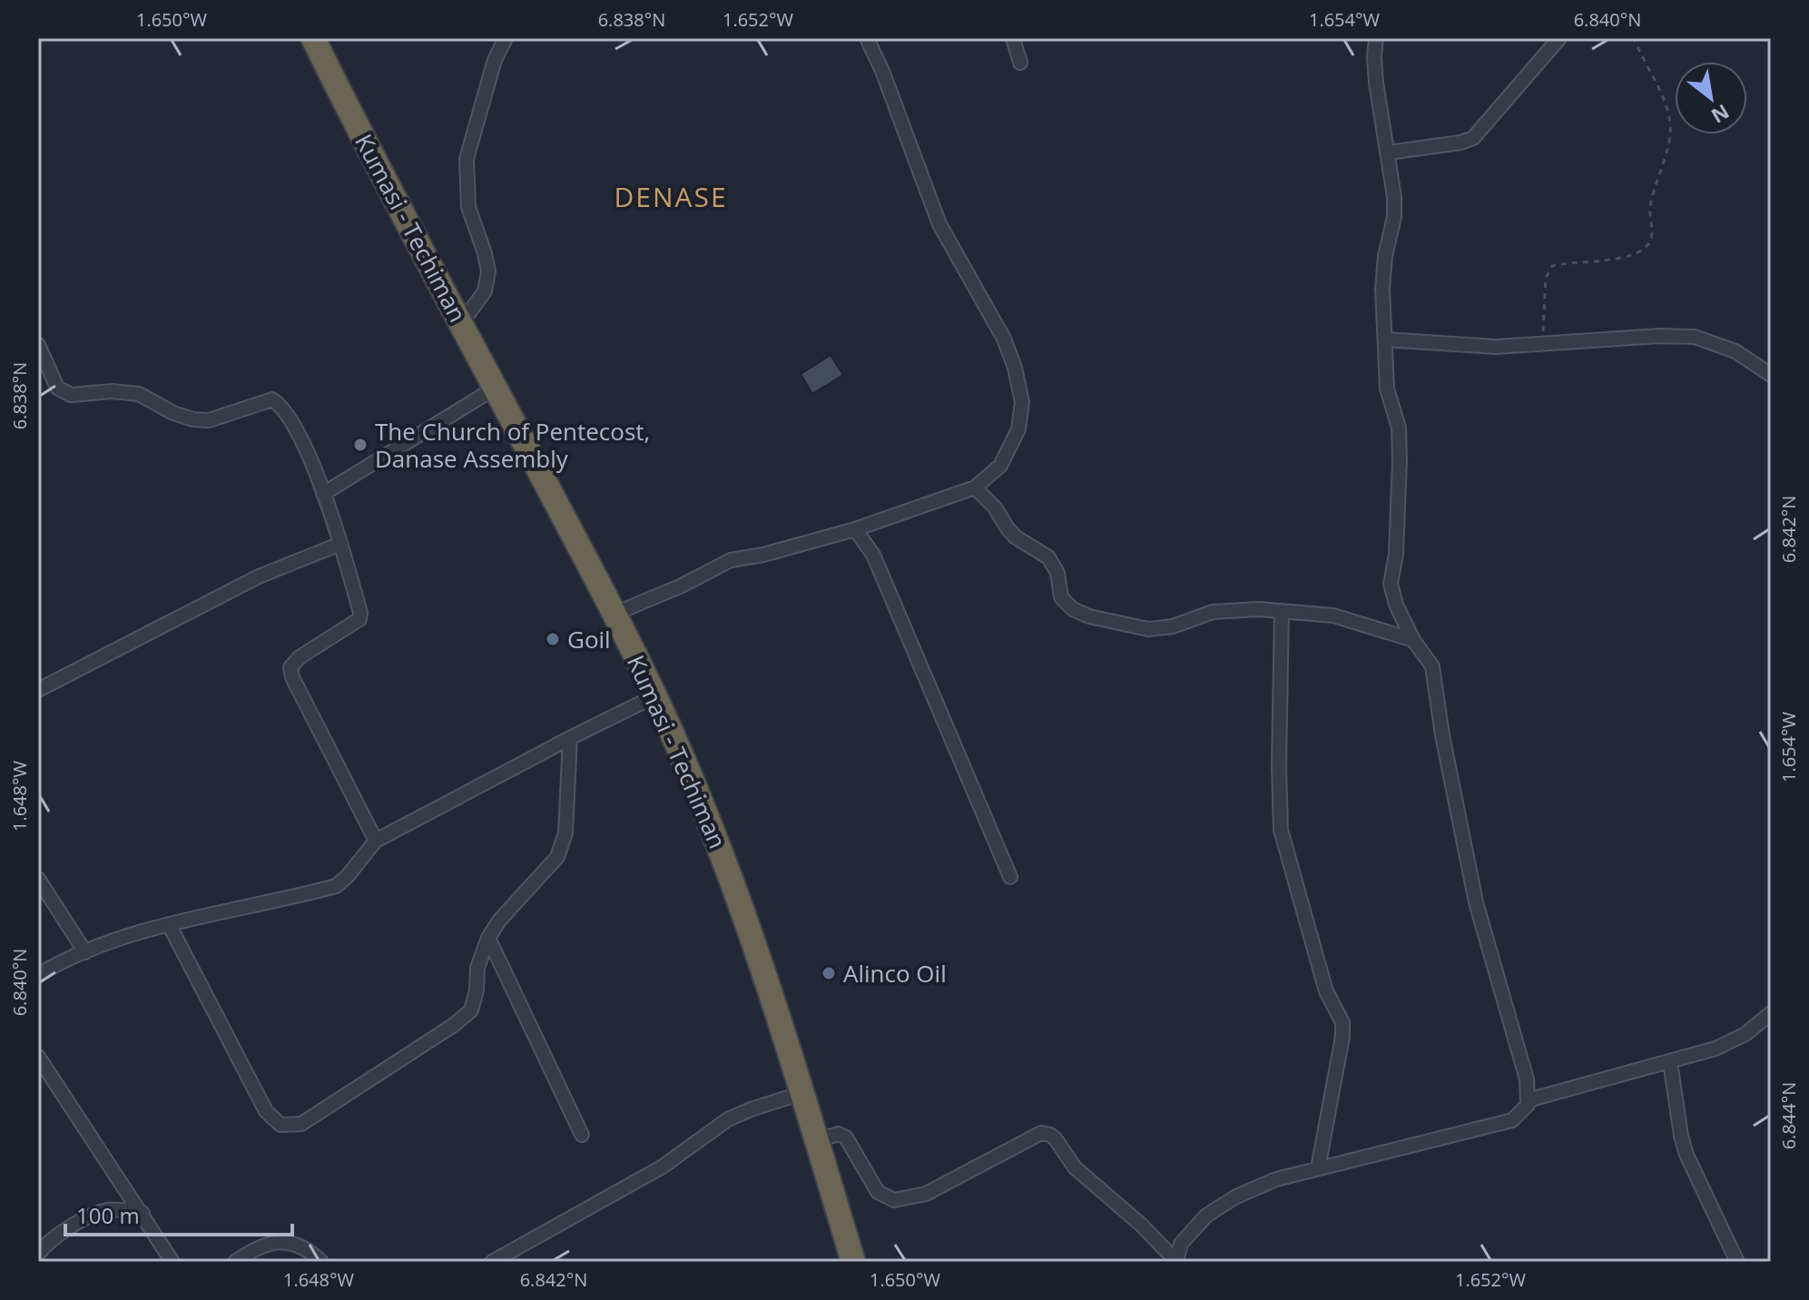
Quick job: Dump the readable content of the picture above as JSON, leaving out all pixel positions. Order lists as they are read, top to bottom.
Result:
{
  "streets": {
    "highway": ["Kumasi - Techiman"]
  },
  "districts": ["DENASE"],
  "places": ["The Church of Pentecost, Danase Assembly", "Goil", "Alinco Oil"],
  "scale_bar": "100 m",
  "north": "bottom right",
  "coordinates": [
    "1.650°W",
    "6.838°N",
    "1.652°W",
    "1.654°W",
    "6.840°N",
    "6.842°N",
    "1.648°W",
    "6.844°N"
  ]
}
